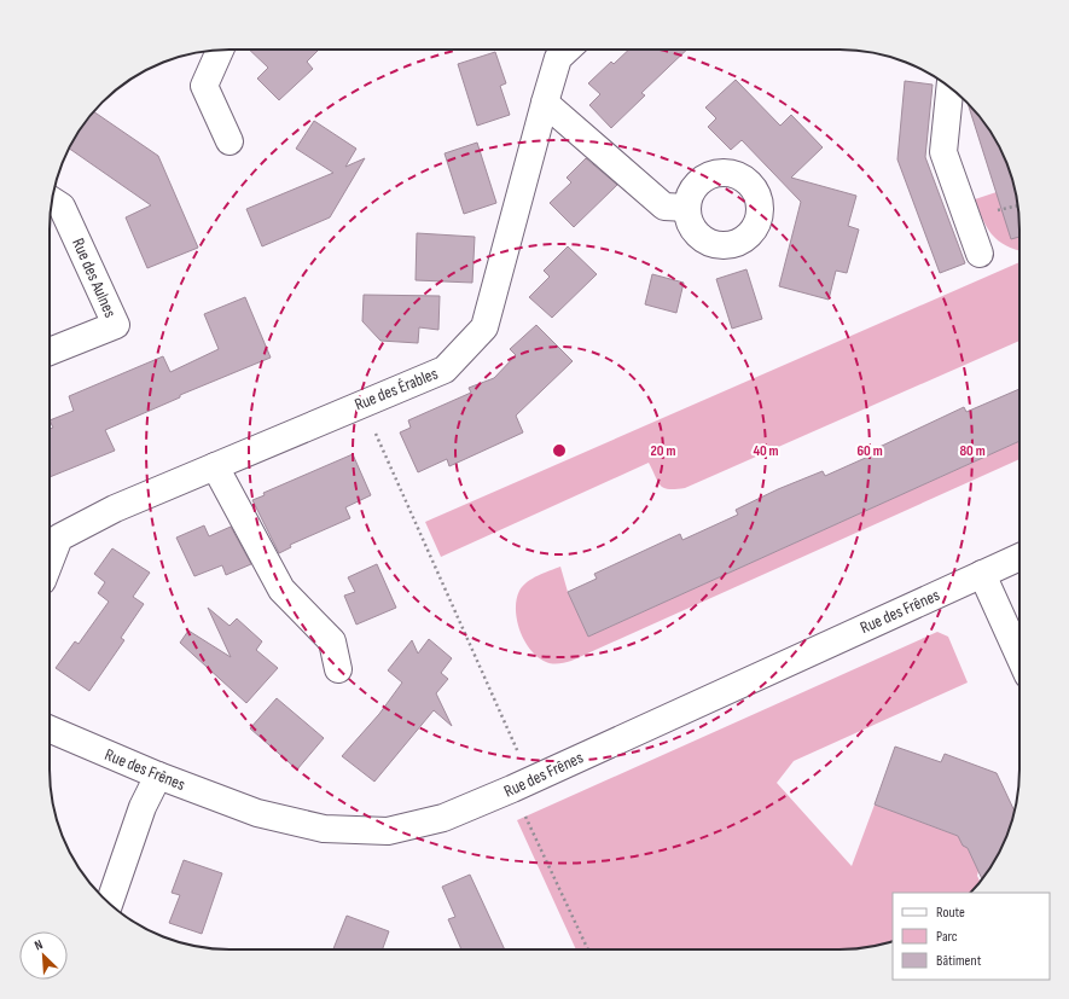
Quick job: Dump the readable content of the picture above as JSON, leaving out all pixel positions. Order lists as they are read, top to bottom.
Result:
{
  "streets": {
    "street": ["Rue des Aulnes", "Rue des Érables", "Rue des Frênes"]
  },
  "legend": ["Route", "Parc", "Bâtiment"],
  "north": "top left",
  "rings": [
    "20 m",
    "40 m",
    "60 m",
    "80 m"
  ]
}
